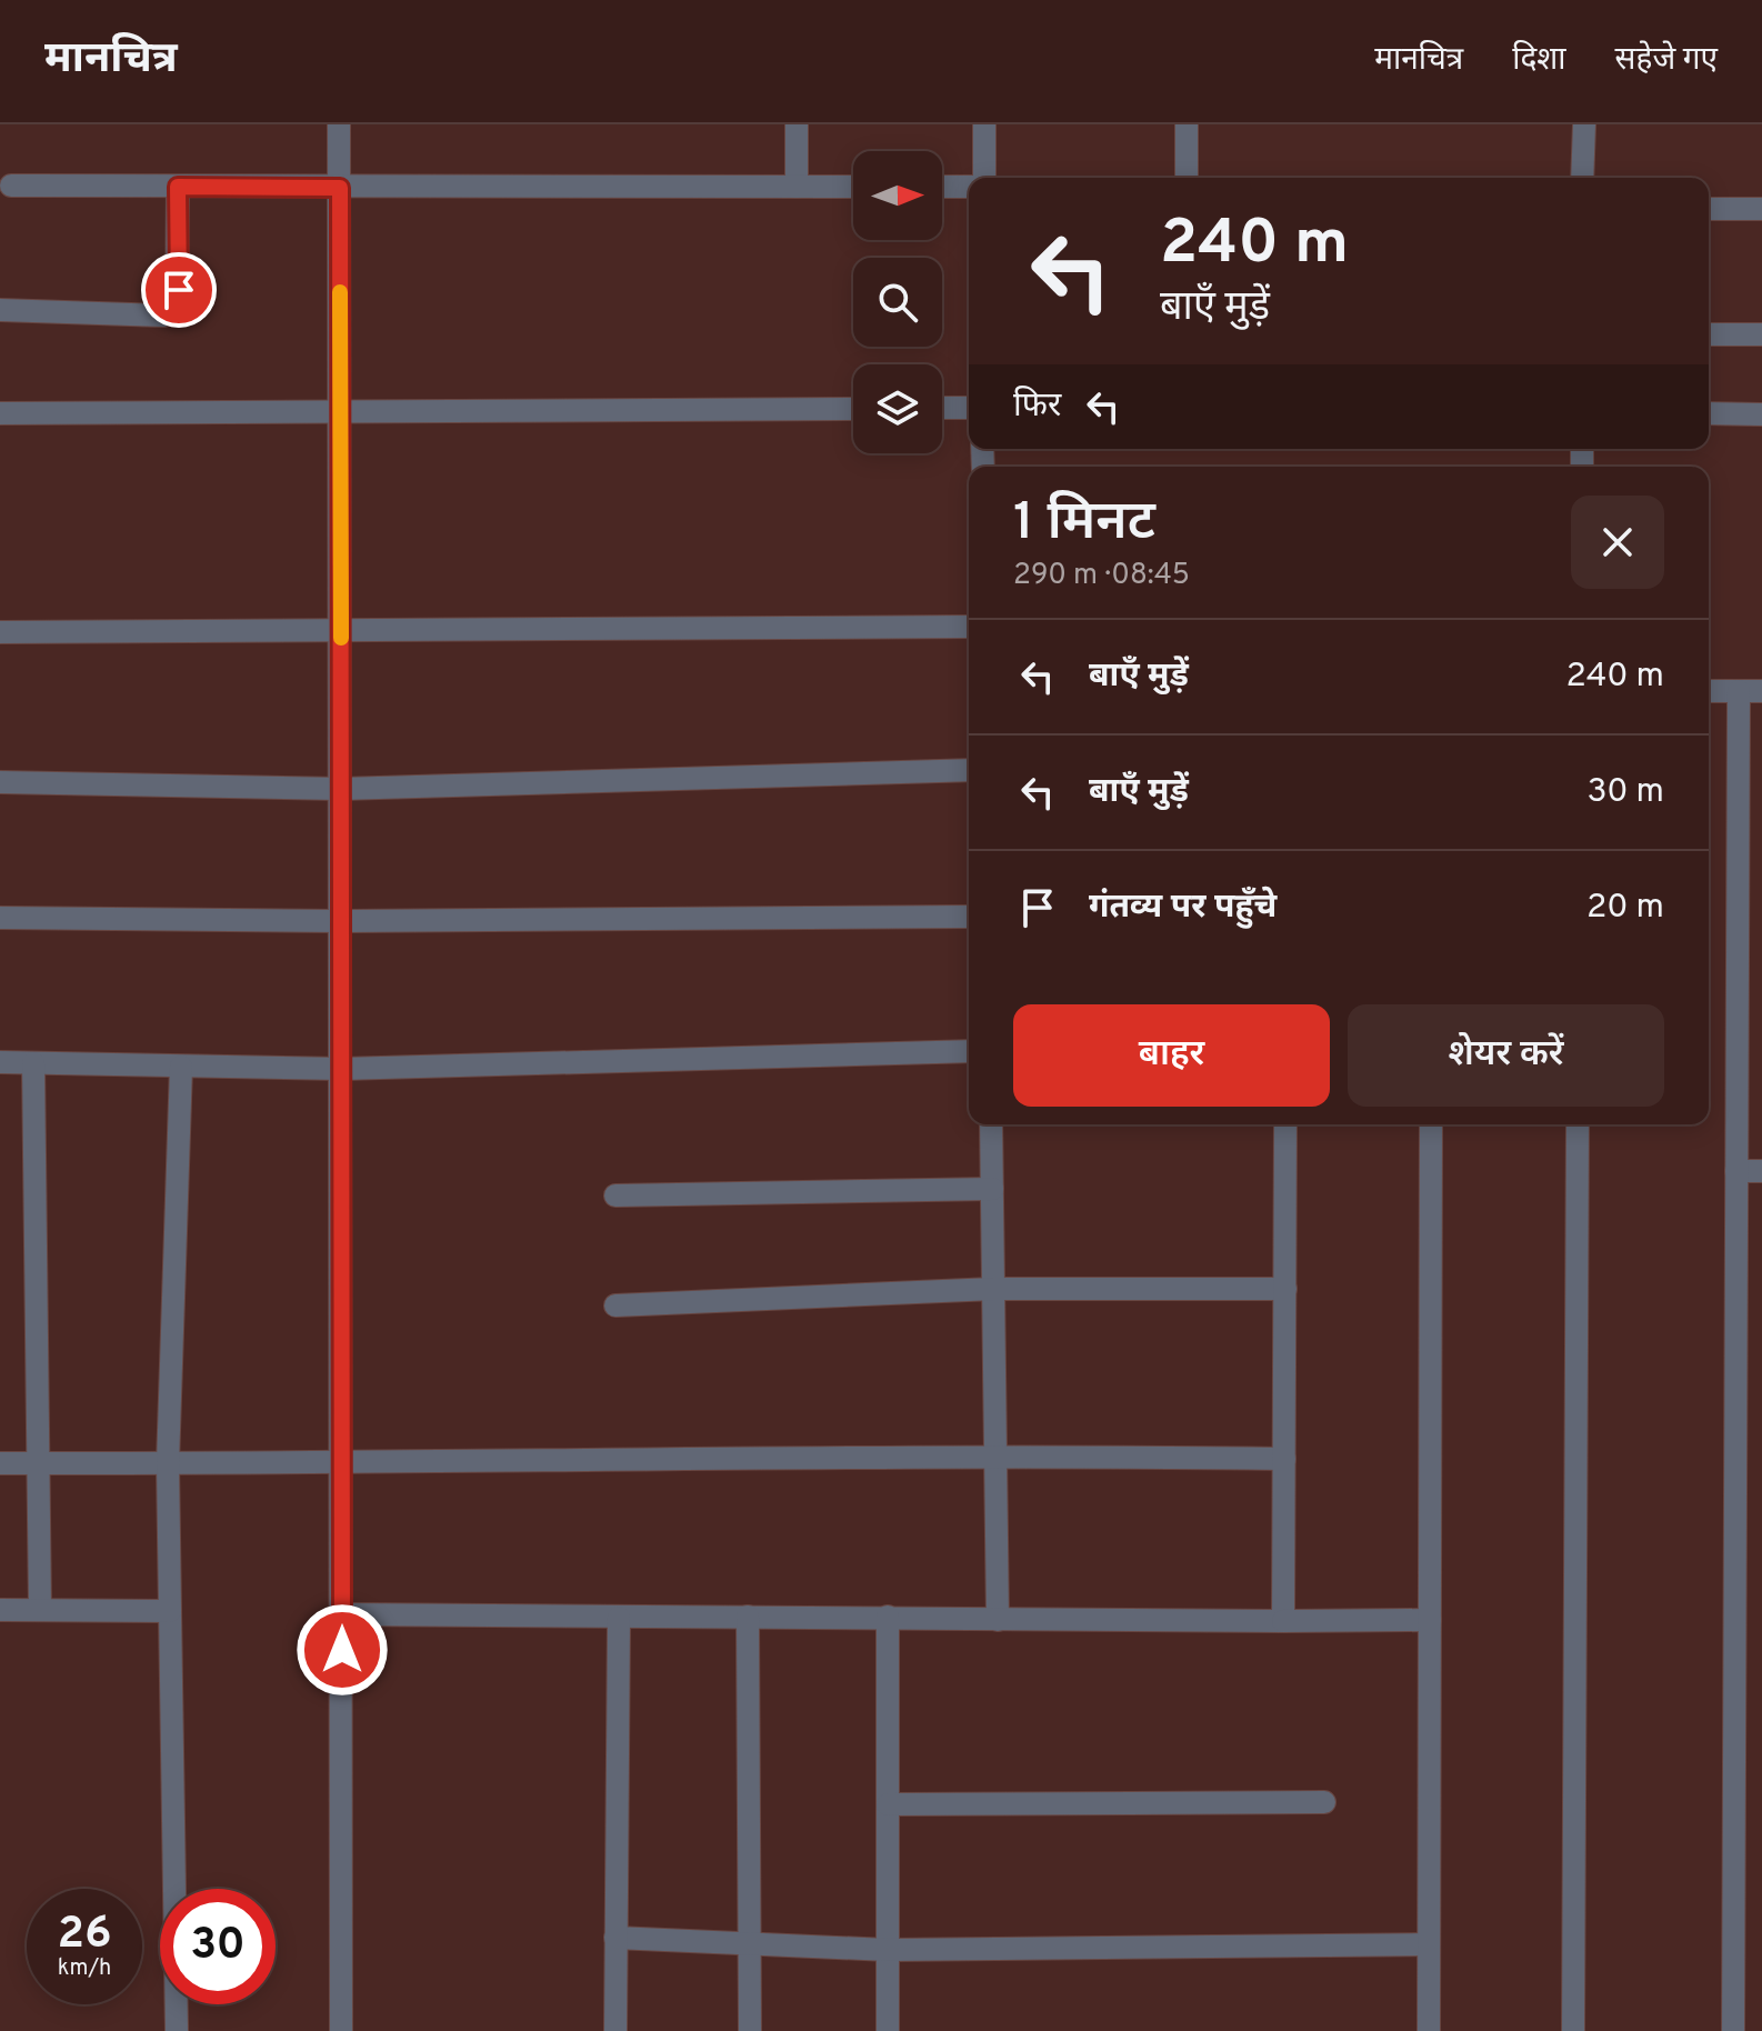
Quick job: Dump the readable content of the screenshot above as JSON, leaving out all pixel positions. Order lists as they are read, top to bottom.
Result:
{
  "north": "right",
  "page": {
    "header": "मानचित्र",
    "nav": ["मानचित्र", "दिशा", "सहेजे गए"],
    "turn": ["240 m", "बाएँ मुड़ें"],
    "then": "फिर",
    "heading": ["1 मिनट", "290 m · 08:45"],
    "list": [
      {
        "name": "बाएँ मुड़ें",
        "value": "240 m"
      },
      {
        "name": "बाएँ मुड़ें",
        "value": "30 m"
      },
      {
        "name": "गंतव्य पर पहुँचे",
        "value": "20 m"
      }
    ],
    "buttons": ["बाहर", "शेयर करें"],
    "speed": "26 km/h",
    "limit": "30"
  }
}
